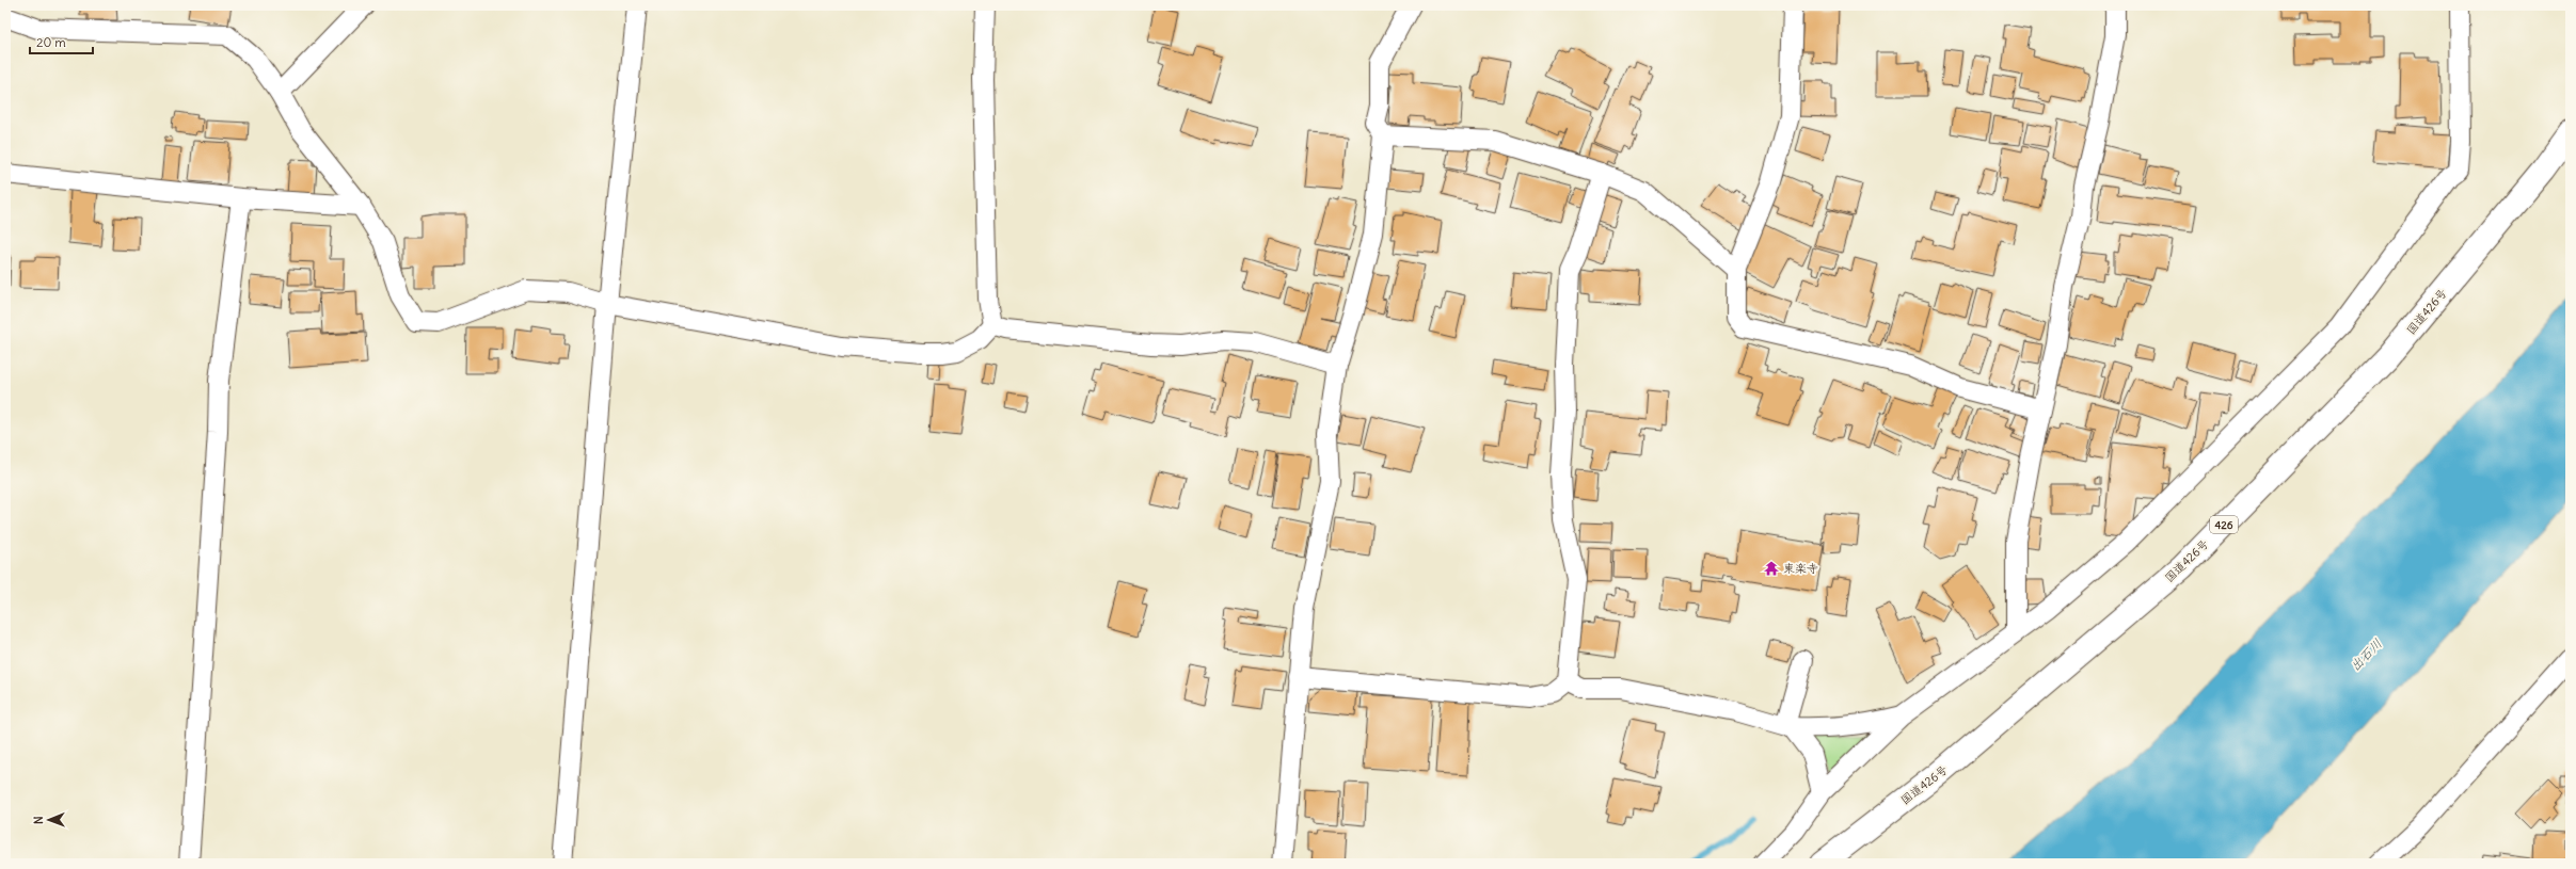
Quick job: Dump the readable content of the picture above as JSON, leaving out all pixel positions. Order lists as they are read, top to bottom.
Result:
{
  "streets": {
    "highway": ["国道426号", "426"]
  },
  "water": ["出石川"],
  "places": {
    "temple": ["東楽寺"]
  },
  "scale_bar": "20 m",
  "north": "left"
}
